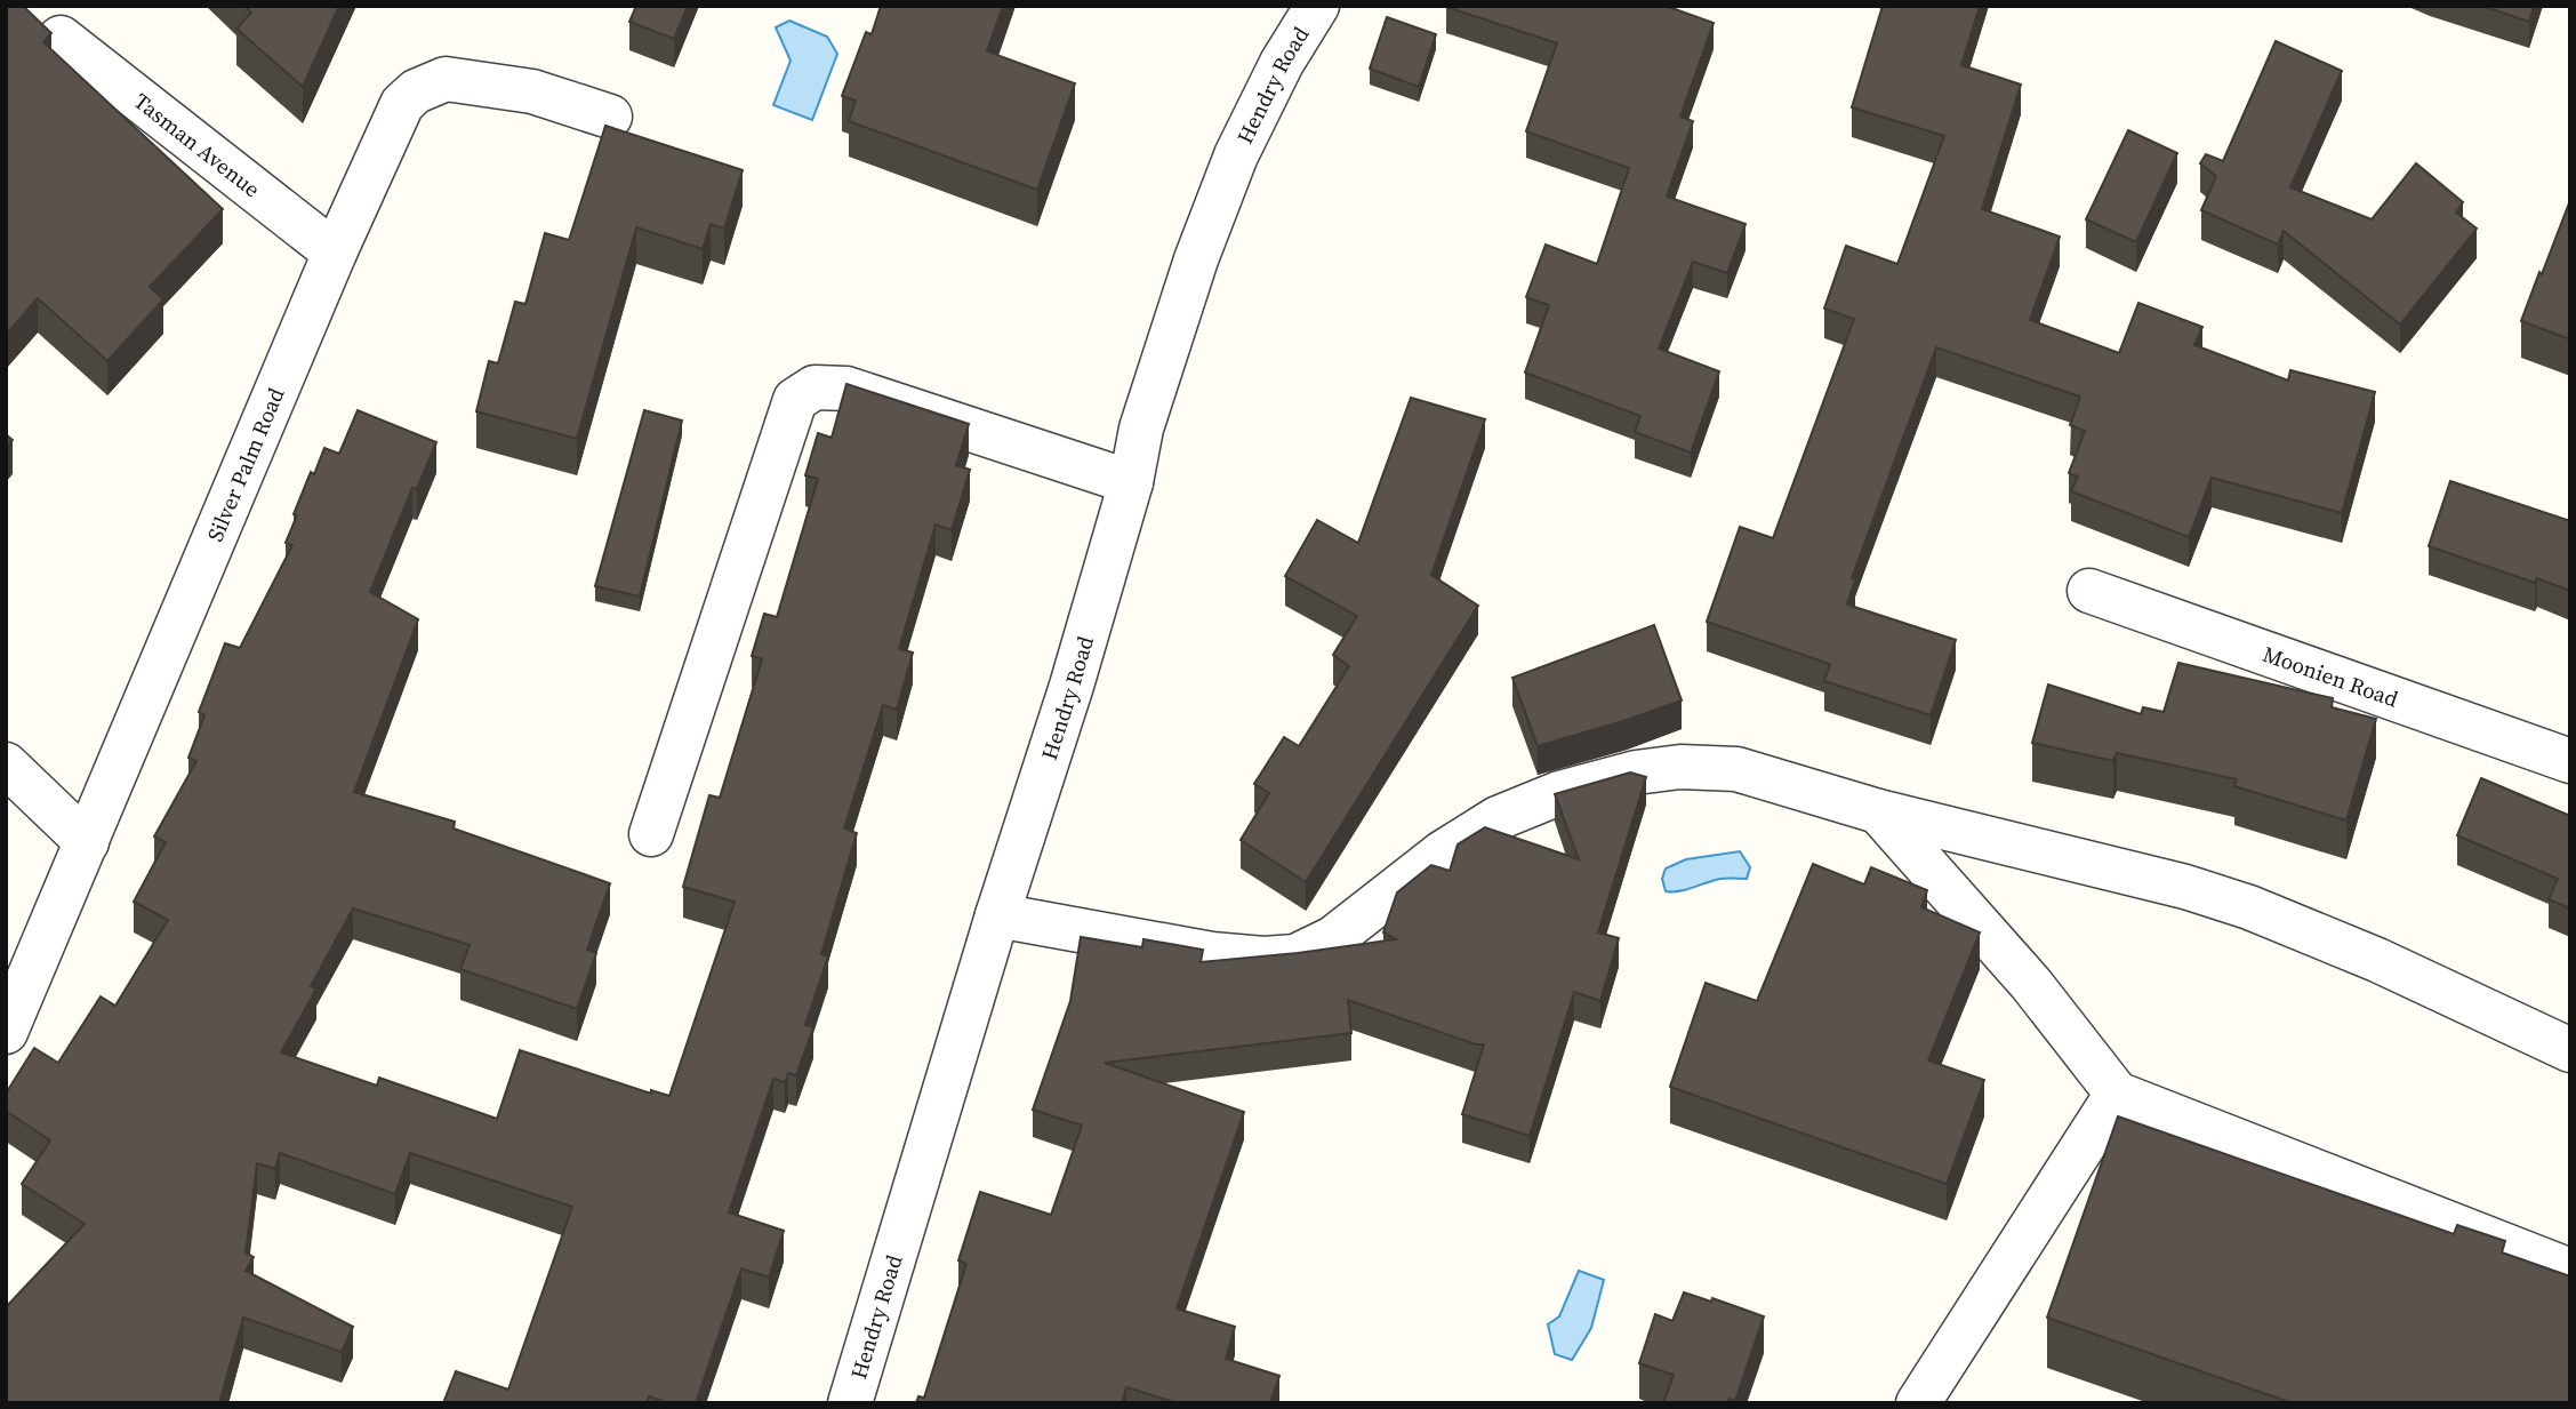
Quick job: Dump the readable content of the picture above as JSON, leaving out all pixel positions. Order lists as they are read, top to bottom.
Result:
{
  "streets": {
    "street": [
      "Hendry Road",
      "Tasman Avenue",
      "Silver Palm Road",
      "Moonien Road"
    ]
  },
  "crossings": [
    ["Tasman Avenue", "Silver Palm Road"]
  ]
}
